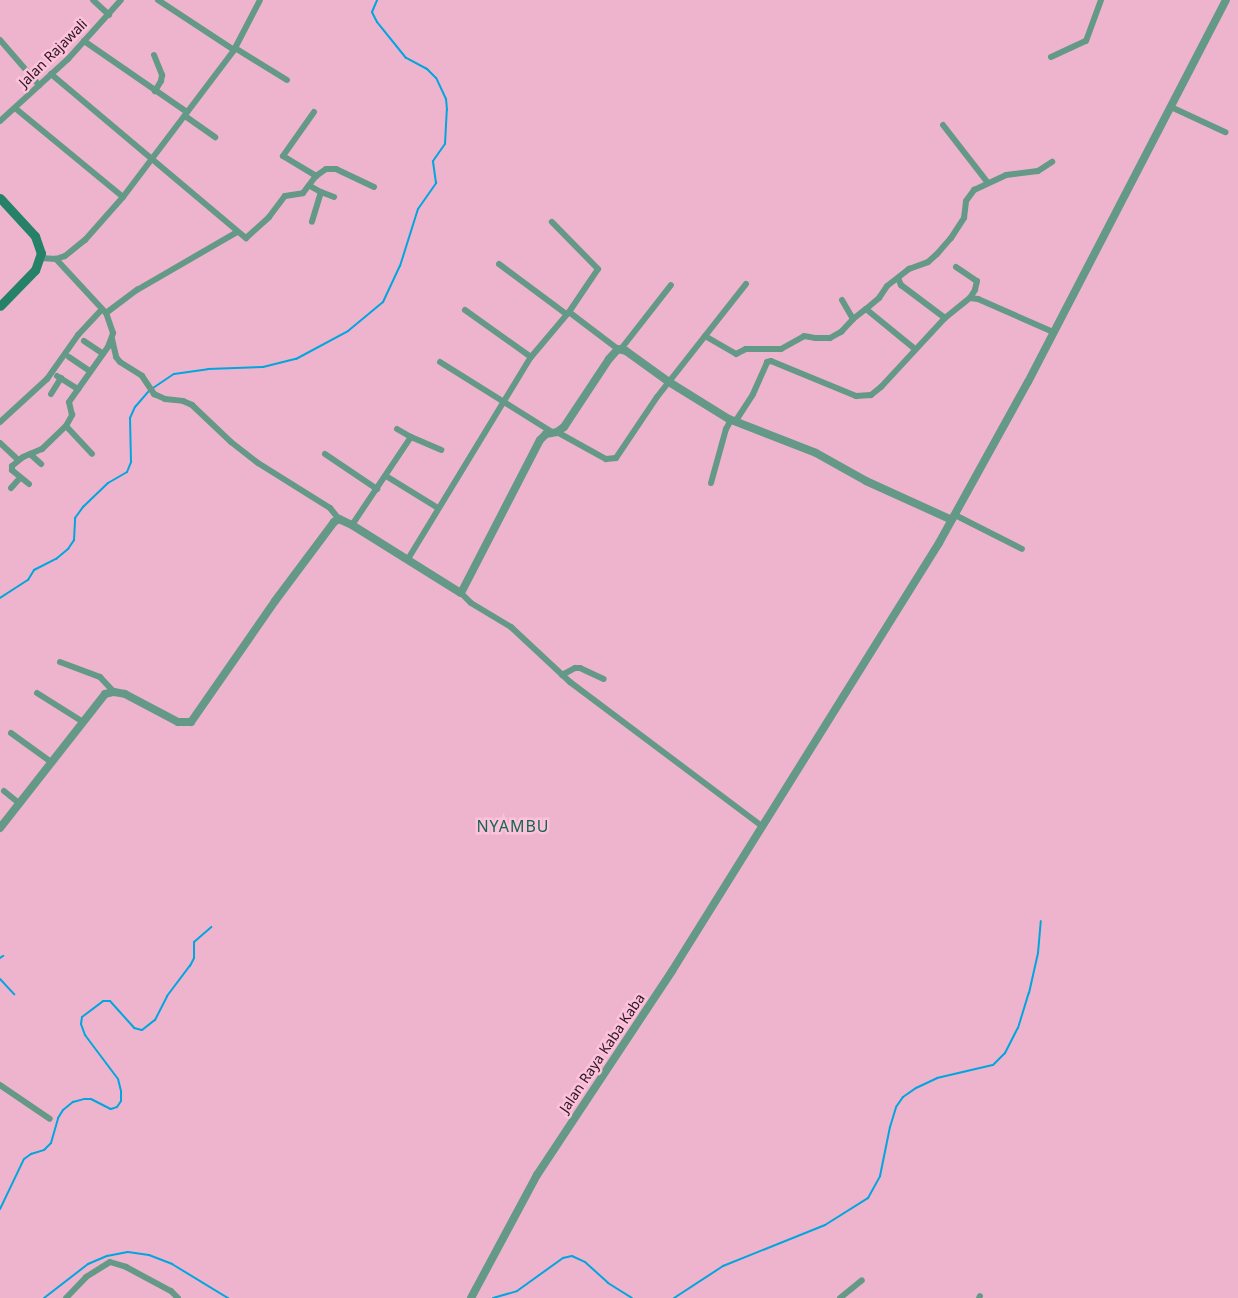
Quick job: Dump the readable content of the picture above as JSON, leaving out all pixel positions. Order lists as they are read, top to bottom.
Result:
{
  "streets": {
    "street": ["Jalan Rajawali", "Jalan Raya Kaba Kaba"]
  },
  "districts": ["NYAMBU"]
}
